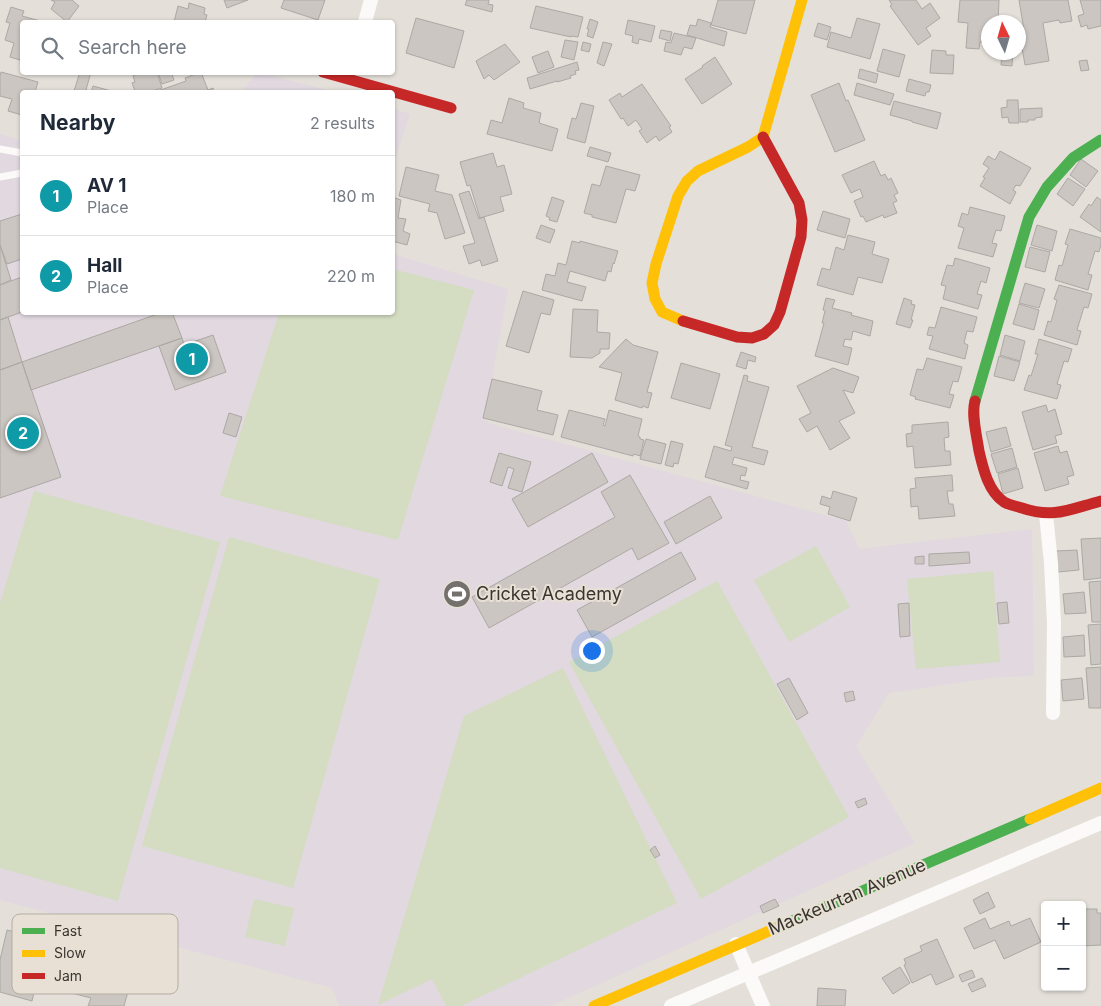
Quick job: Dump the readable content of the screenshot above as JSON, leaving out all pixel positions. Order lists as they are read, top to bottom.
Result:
{
  "streets": {
    "street": ["Mackeurtan Avenue"]
  },
  "places": {
    "sports": ["Cricket Academy"]
  },
  "legend": ["Fast", "Slow", "Jam"],
  "north": "top",
  "page": {
    "search": "Search here",
    "heading": ["Nearby", "2 results"],
    "list": [
      {
        "mark": "1",
        "name": "AV 1",
        "note": "Place",
        "value": "180 m"
      },
      {
        "mark": "2",
        "name": "Hall",
        "note": "Place",
        "value": "220 m"
      }
    ],
    "pins": ["1", "2"],
    "map_buttons": ["+", "−"]
  }
}
